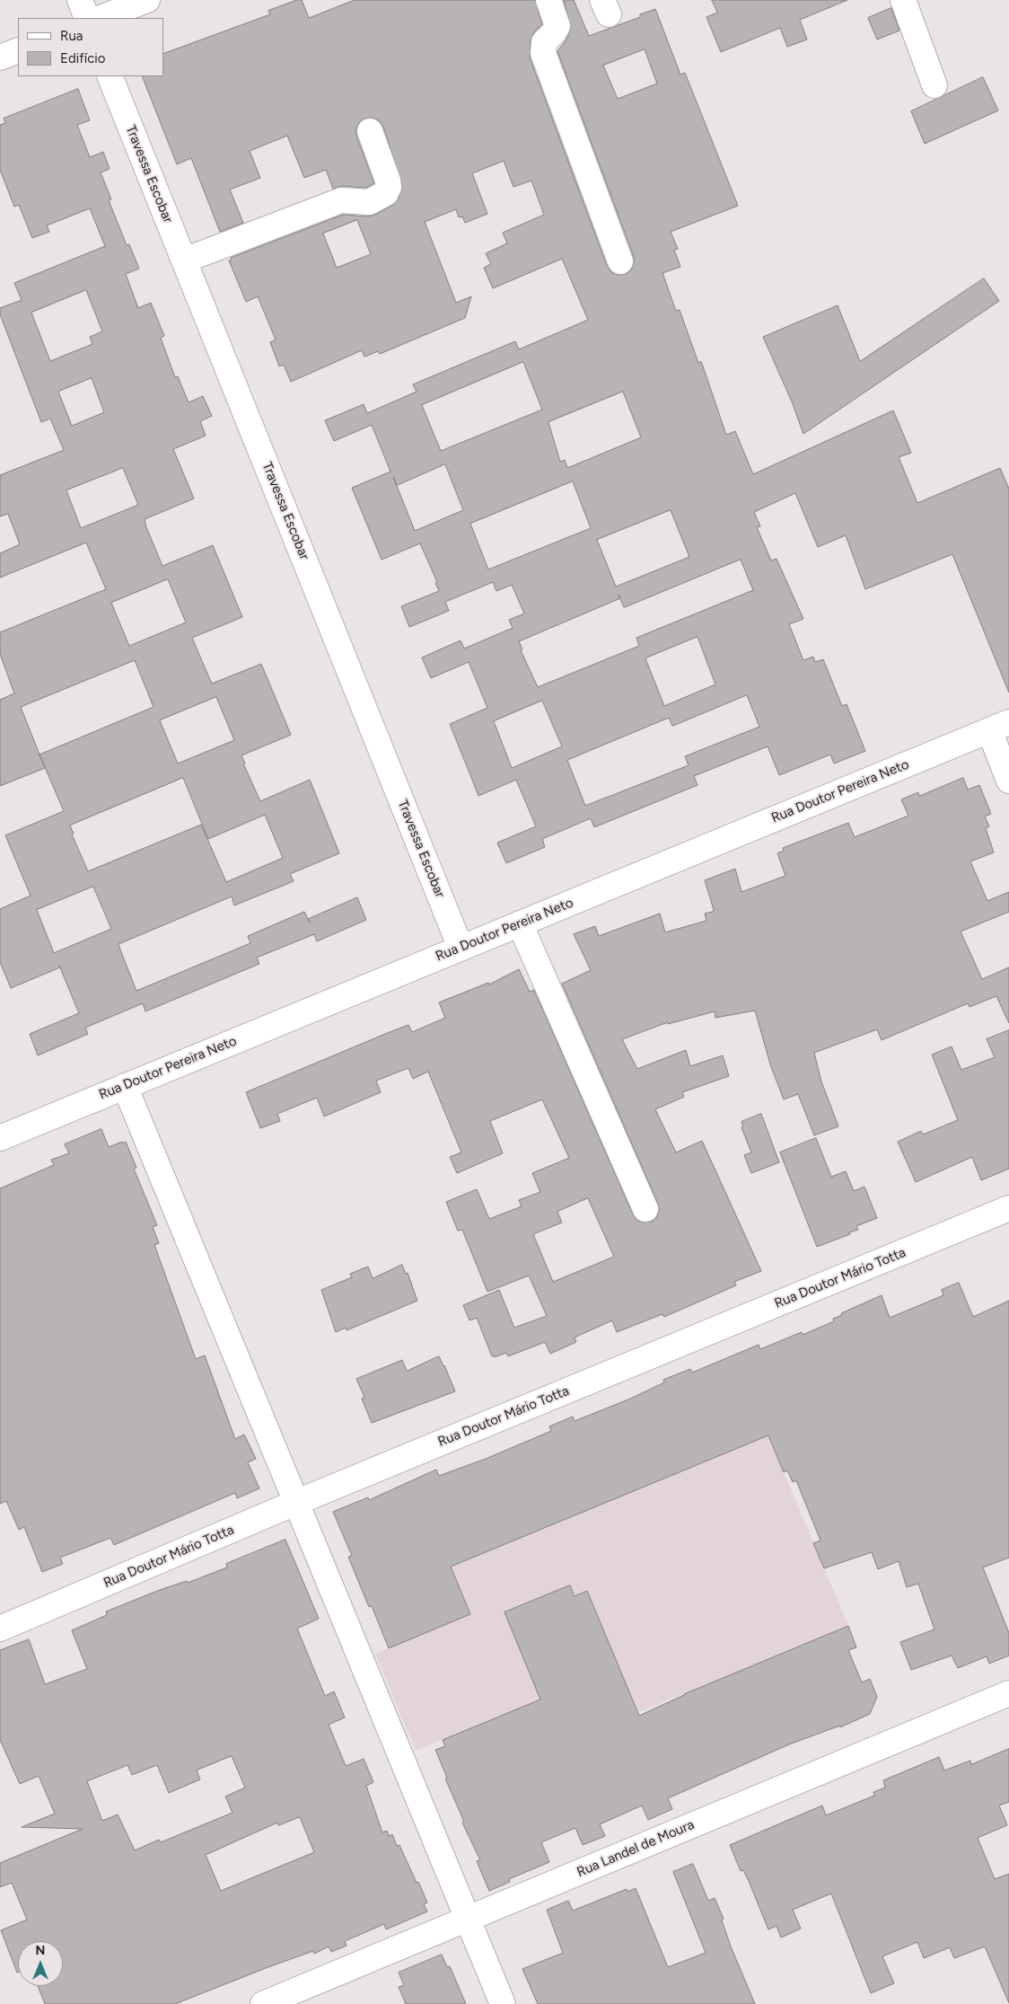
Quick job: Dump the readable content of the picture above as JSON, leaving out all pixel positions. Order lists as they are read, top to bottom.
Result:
{
  "streets": {
    "street": [
      "Travessa Escobar",
      "Rua Doutor Pereira Neto",
      "Rua Doutor Mário Totta",
      "Rua Landel de Moura"
    ]
  },
  "crossings": [
    ["Travessa Escobar", "Rua Doutor Pereira Neto"]
  ],
  "legend": ["Rua", "Edifício"],
  "north": "top"
}
